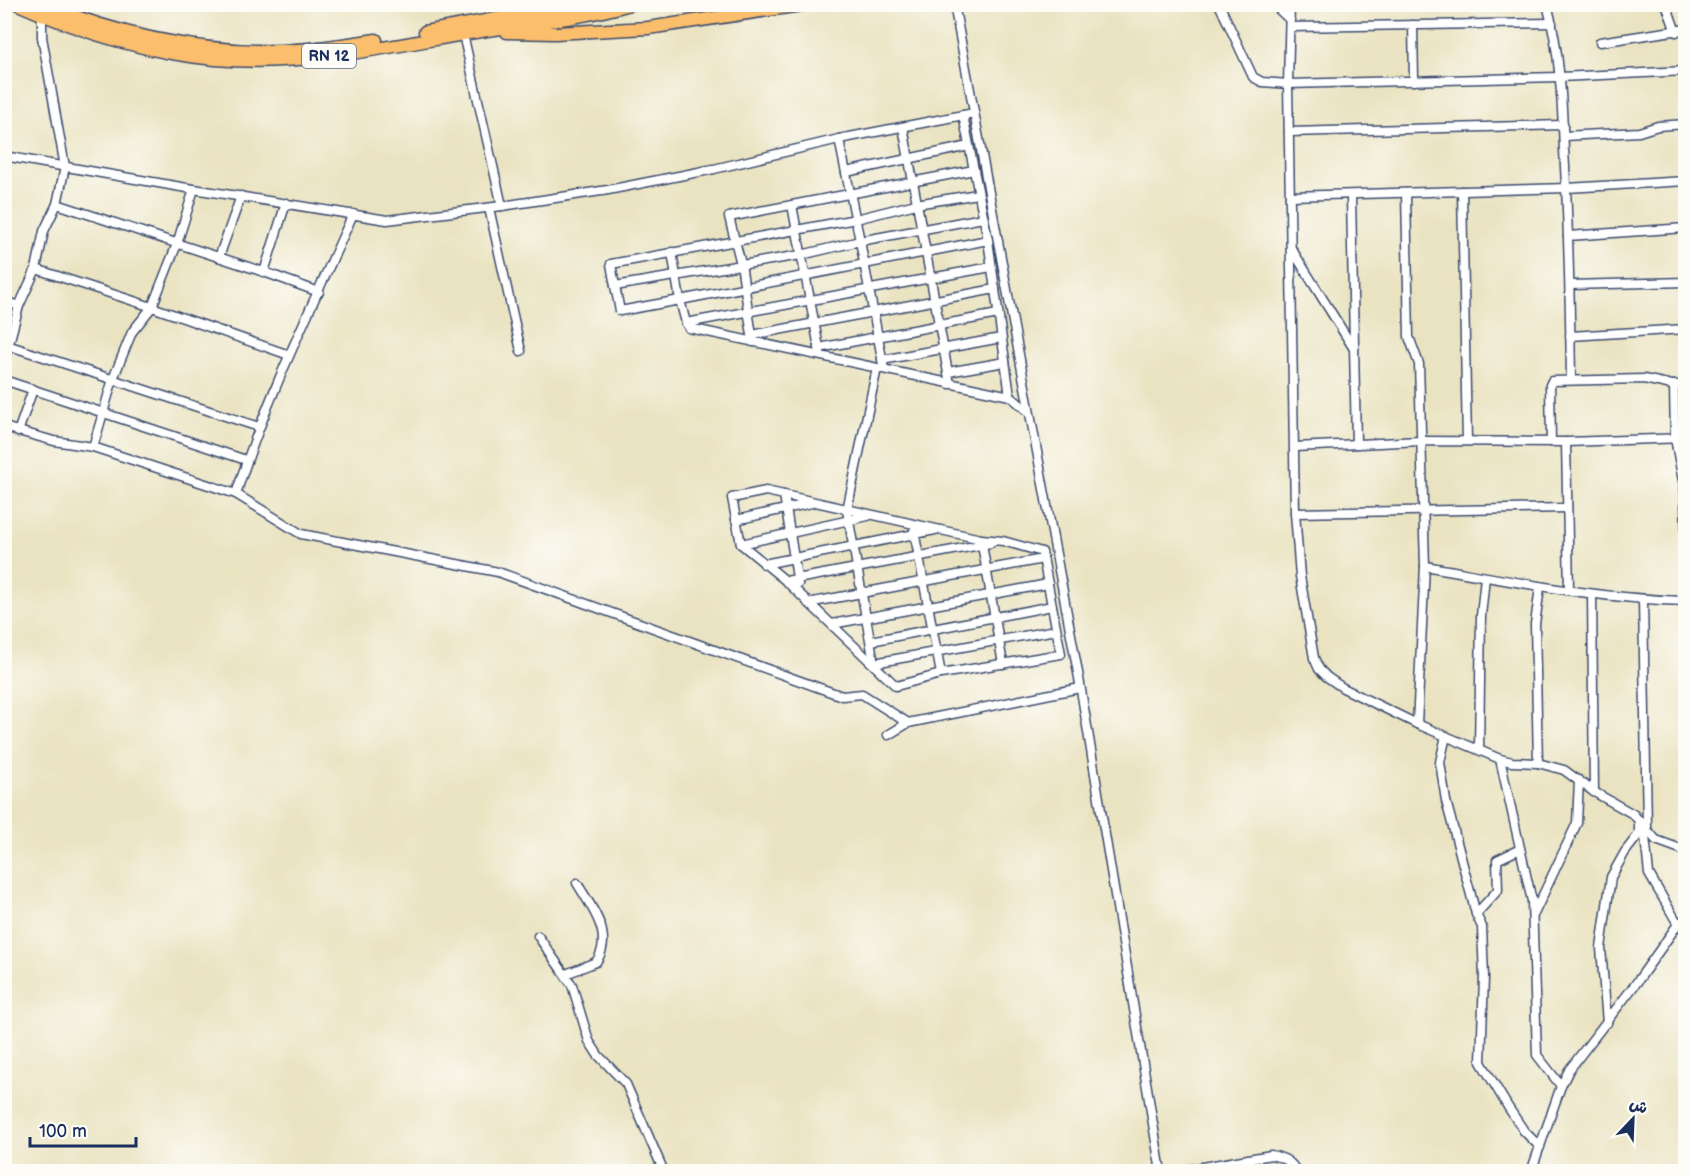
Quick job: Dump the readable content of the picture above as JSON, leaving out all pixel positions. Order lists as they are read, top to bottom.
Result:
{
  "streets": {
    "highway": ["RN 12"]
  },
  "scale_bar": "100 m",
  "north": "top right"
}
